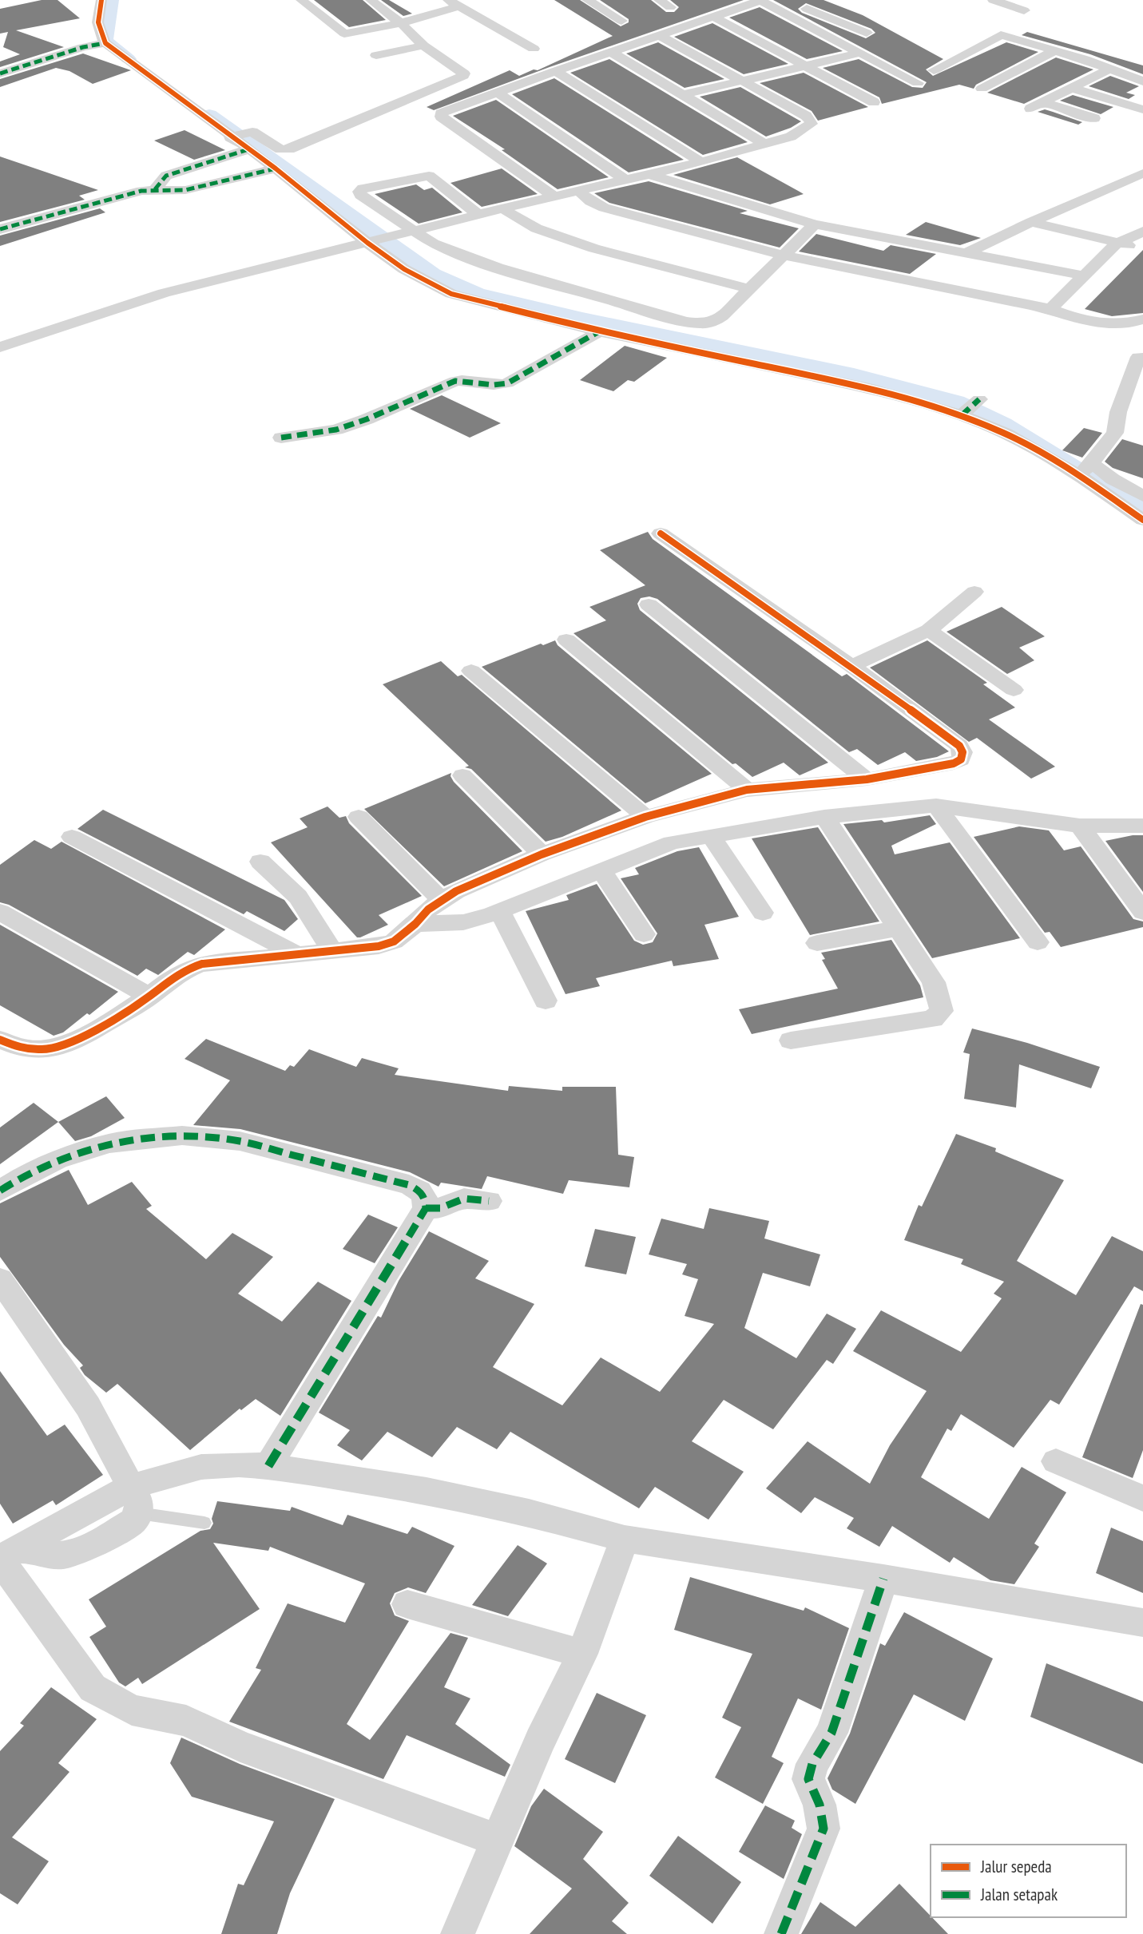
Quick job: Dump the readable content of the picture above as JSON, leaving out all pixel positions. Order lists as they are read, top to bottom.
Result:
{
  "legend": ["Jalur sepeda", "Jalan setapak"]
}
